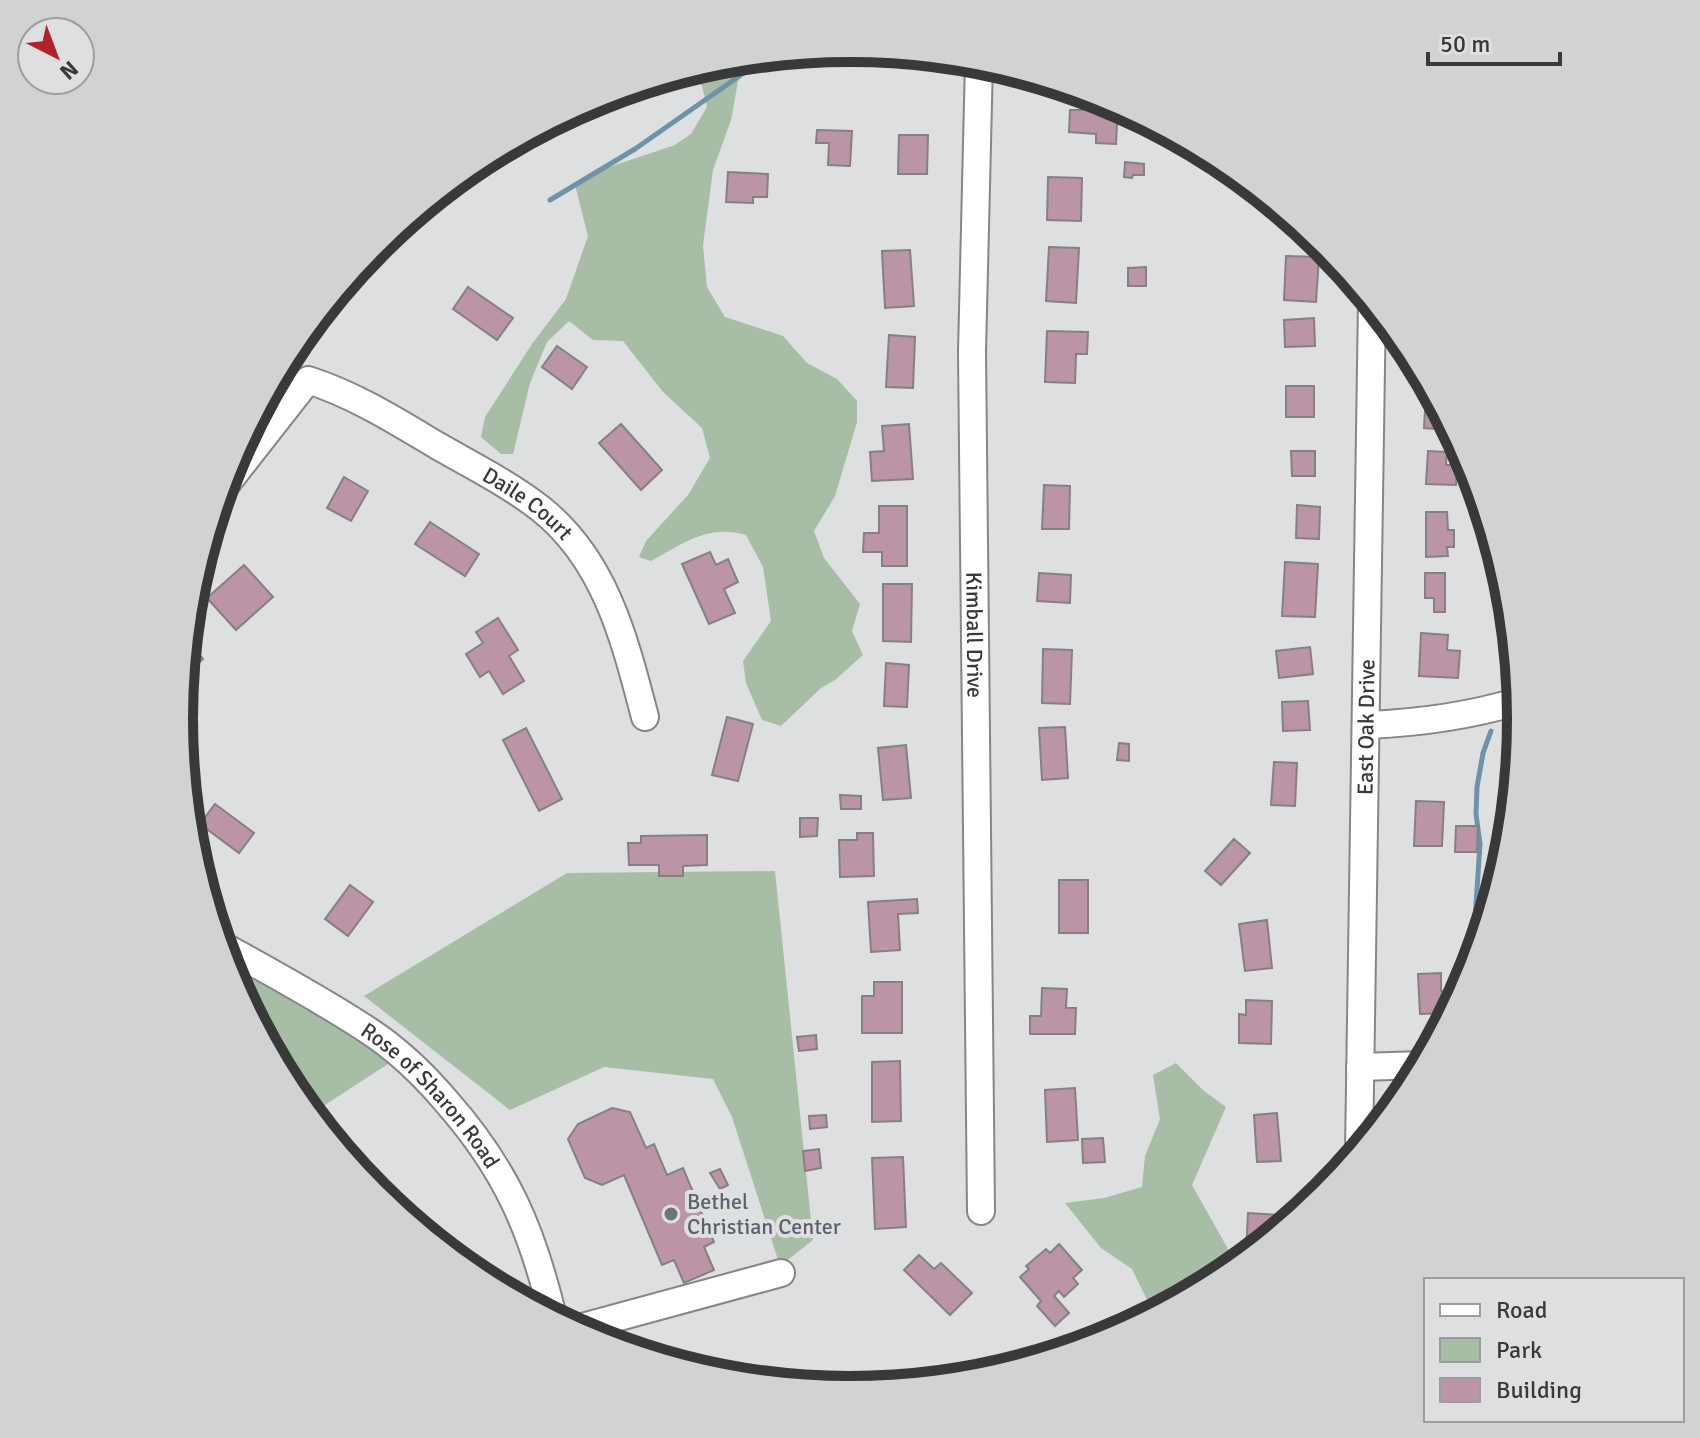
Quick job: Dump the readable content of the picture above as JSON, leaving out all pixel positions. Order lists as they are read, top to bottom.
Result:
{
  "streets": {
    "street": [
      "Daile Court",
      "Kimball Drive",
      "East Oak Drive",
      "Rose of Sharon Road"
    ]
  },
  "places": ["Bethel Christian Center"],
  "legend": ["Road", "Park", "Building"],
  "scale_bar": "50 m",
  "north": "bottom right"
}
